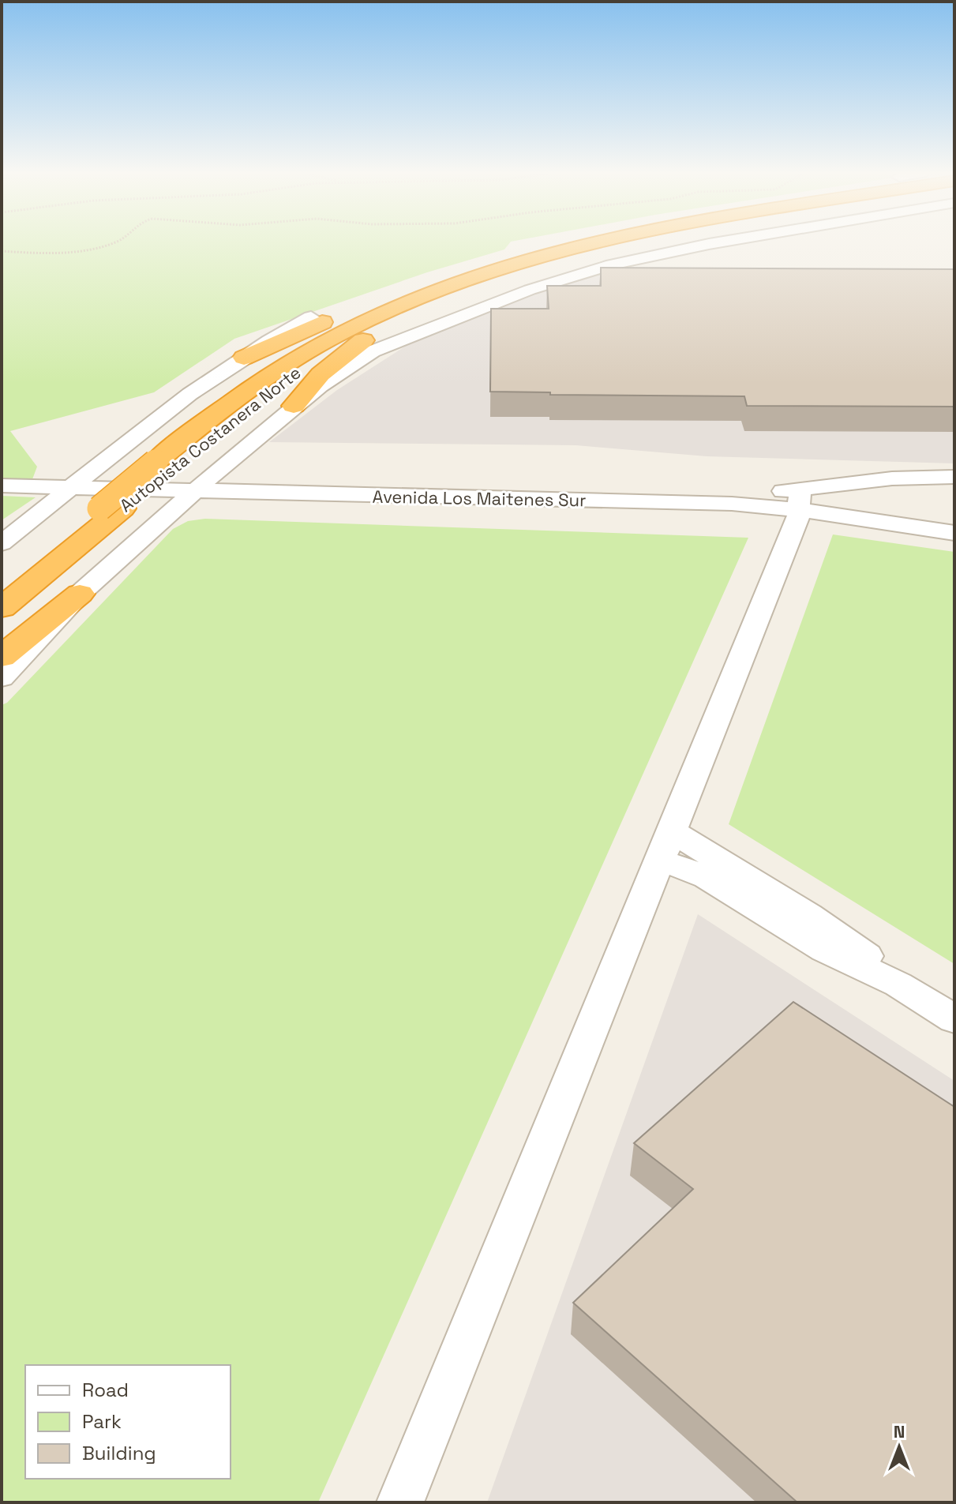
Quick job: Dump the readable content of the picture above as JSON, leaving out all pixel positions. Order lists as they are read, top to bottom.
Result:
{
  "streets": {
    "highway": ["Autopista Costanera Norte"],
    "street": ["Avenida Los Maitenes Sur"]
  },
  "legend": ["Road", "Park", "Building"],
  "north": "top"
}
